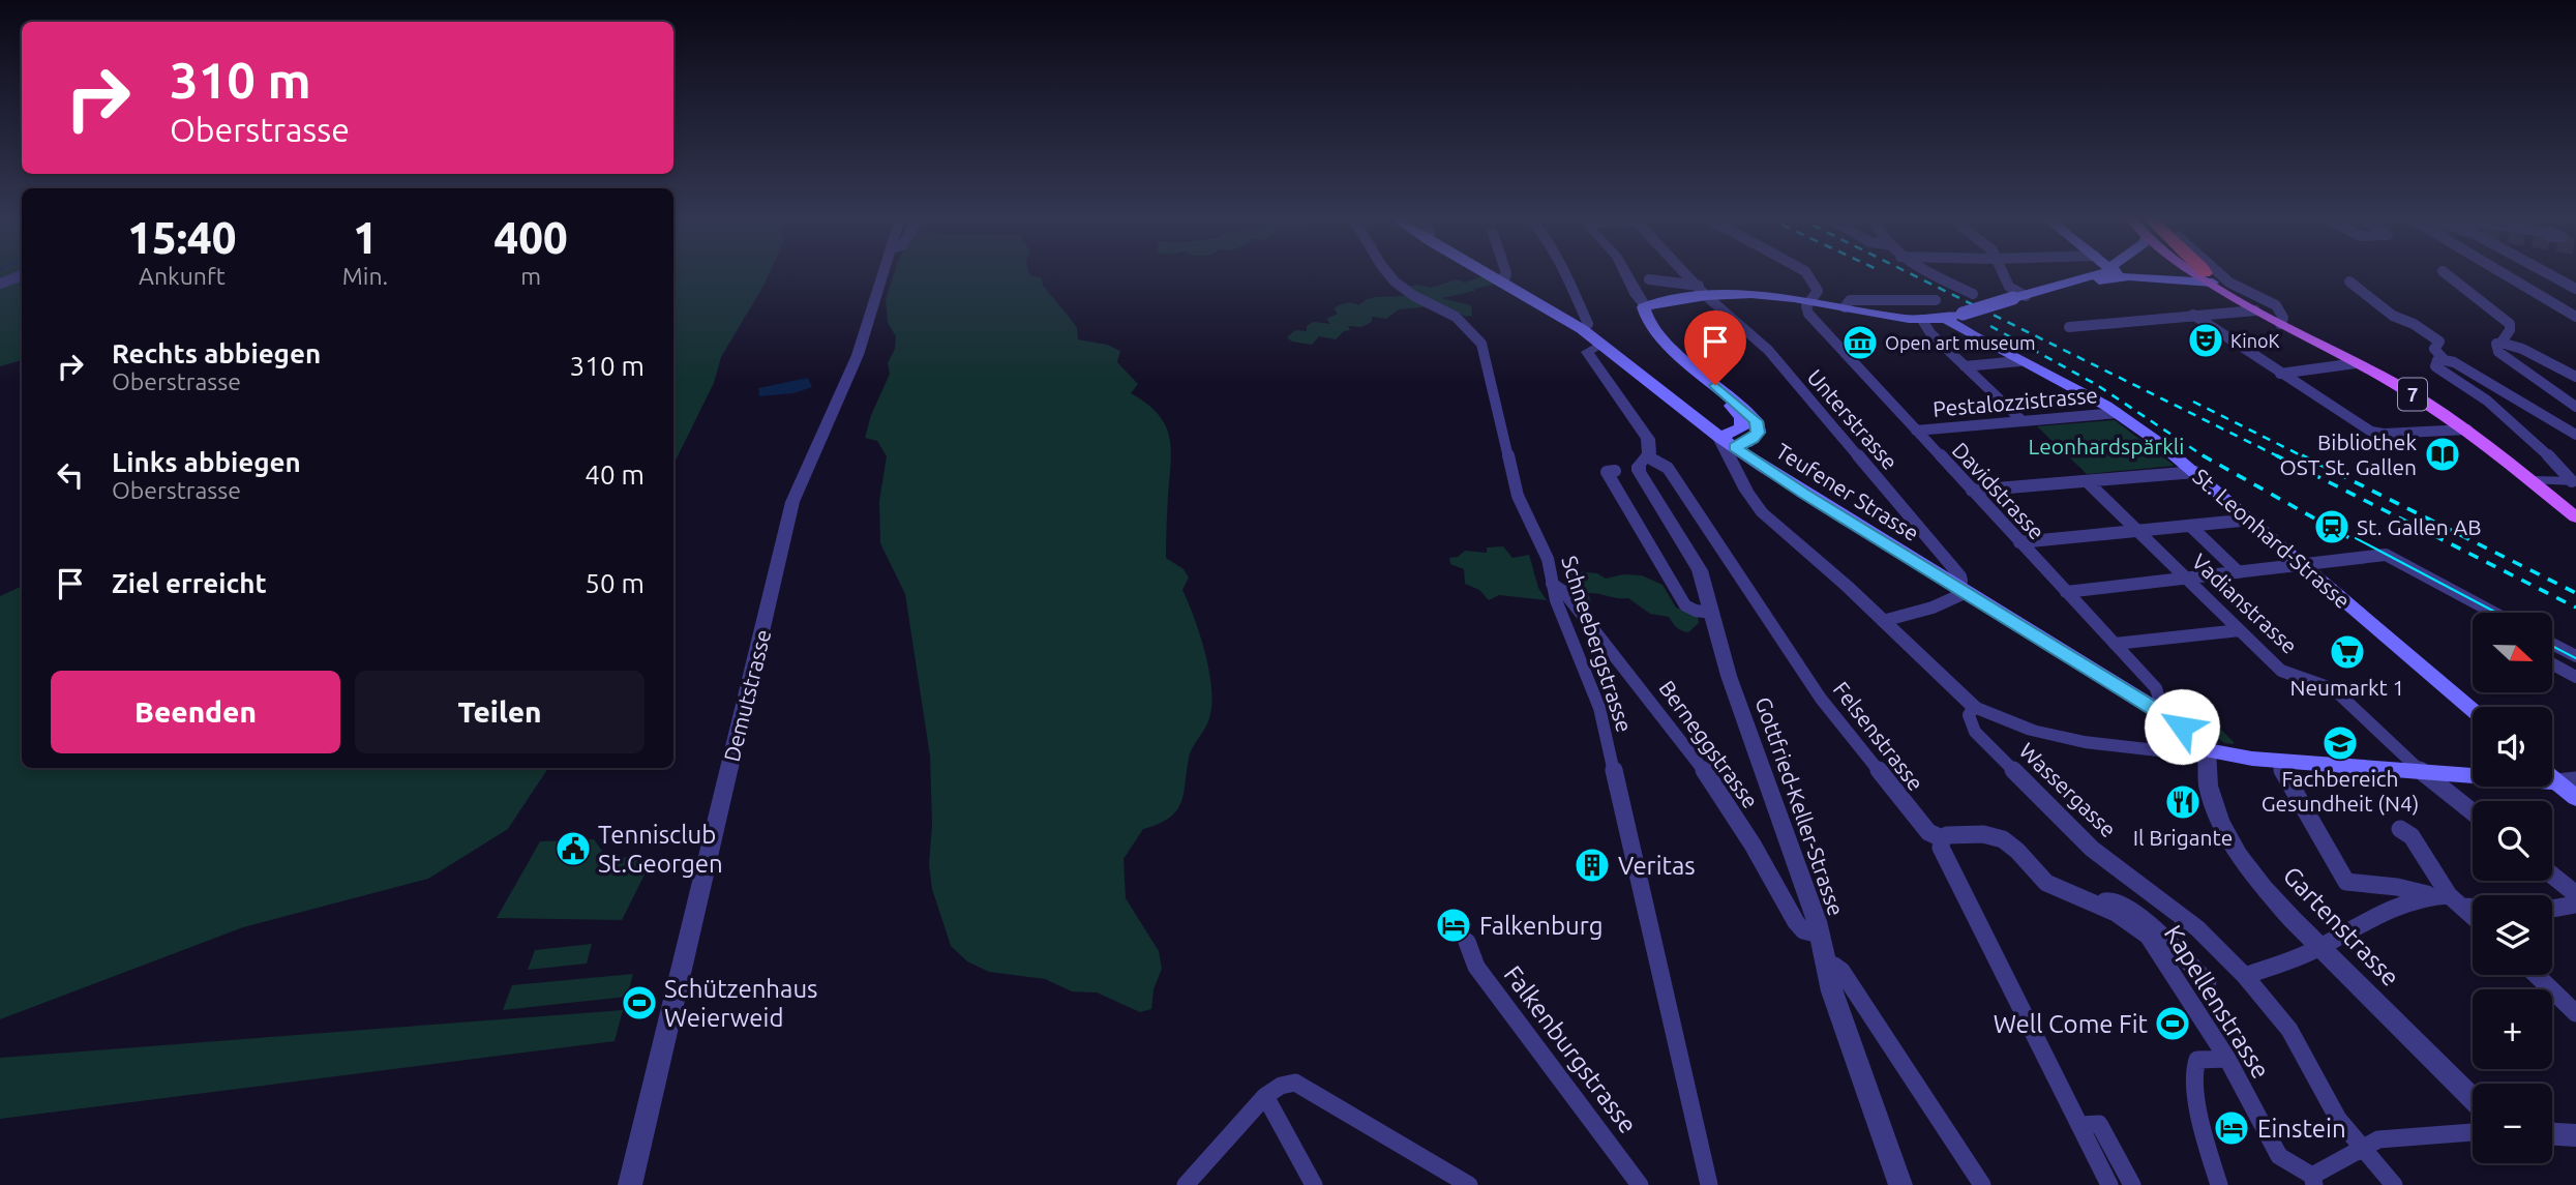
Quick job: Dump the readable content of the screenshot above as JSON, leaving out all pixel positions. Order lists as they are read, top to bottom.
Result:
{
  "streets": {
    "main road": ["7", "Teufener Strasse", "St. Leonhard-Strasse"],
    "street": [
      "Pestalozzistrasse",
      "Unterstrasse",
      "Davidstrasse",
      "Vadianstrasse",
      "Schneebergstrasse",
      "Demutstrasse",
      "Felsenstrasse",
      "Berneggstrasse",
      "Wassergasse",
      "Gottfried-Keller-Strasse",
      "Gartenstrasse",
      "Kapellenstrasse",
      "Falkenburgstrasse"
    ]
  },
  "crossings": [
    ["Pestalozzistrasse", "Davidstrasse"],
    ["Pestalozzistrasse", "St. Leonhard-Strasse"],
    ["Unterstrasse", "Teufener Strasse"],
    ["Davidstrasse", "Teufener Strasse"],
    ["Teufener Strasse", "Gartenstrasse"],
    ["Schneebergstrasse", "Berneggstrasse"],
    ["Felsenstrasse", "Gottfried-Keller-Strasse"],
    ["Felsenstrasse", "Kapellenstrasse"],
    ["Berneggstrasse", "Gottfried-Keller-Strasse"]
  ],
  "parks": ["Leonhardspärkli"],
  "places": {
    "theatre": ["KinoK"],
    "museum": ["Open art museum"],
    "library": ["Bibliothek OST St. Gallen"],
    "station": ["St. Gallen AB"],
    "supermarket": ["Neumarkt 1"],
    "school or university": ["Fachbereich Gesundheit (N4)"],
    "restaurant": ["Il Brigante"],
    "public building": ["Tennisclub St.Georgen"],
    "building": ["Veritas"],
    "hotel": ["Falkenburg", "Einstein"],
    "sports": ["Schützenhaus Weierweid", "Well Come Fit"]
  },
  "north": "right",
  "page": {
    "turn": ["310 m", "Oberstrasse"],
    "eta": [
      "15:40",
      "Ankunft",
      "1",
      "Min.",
      "400",
      "m"
    ],
    "list": [
      {
        "name": "Rechts abbiegen",
        "note": "Oberstrasse",
        "value": "310 m"
      },
      {
        "name": "Links abbiegen",
        "note": "Oberstrasse",
        "value": "40 m"
      },
      {
        "name": "Ziel erreicht",
        "value": "50 m"
      }
    ],
    "map_buttons": ["+", "−"],
    "buttons": ["Beenden", "Teilen"]
  }
}
